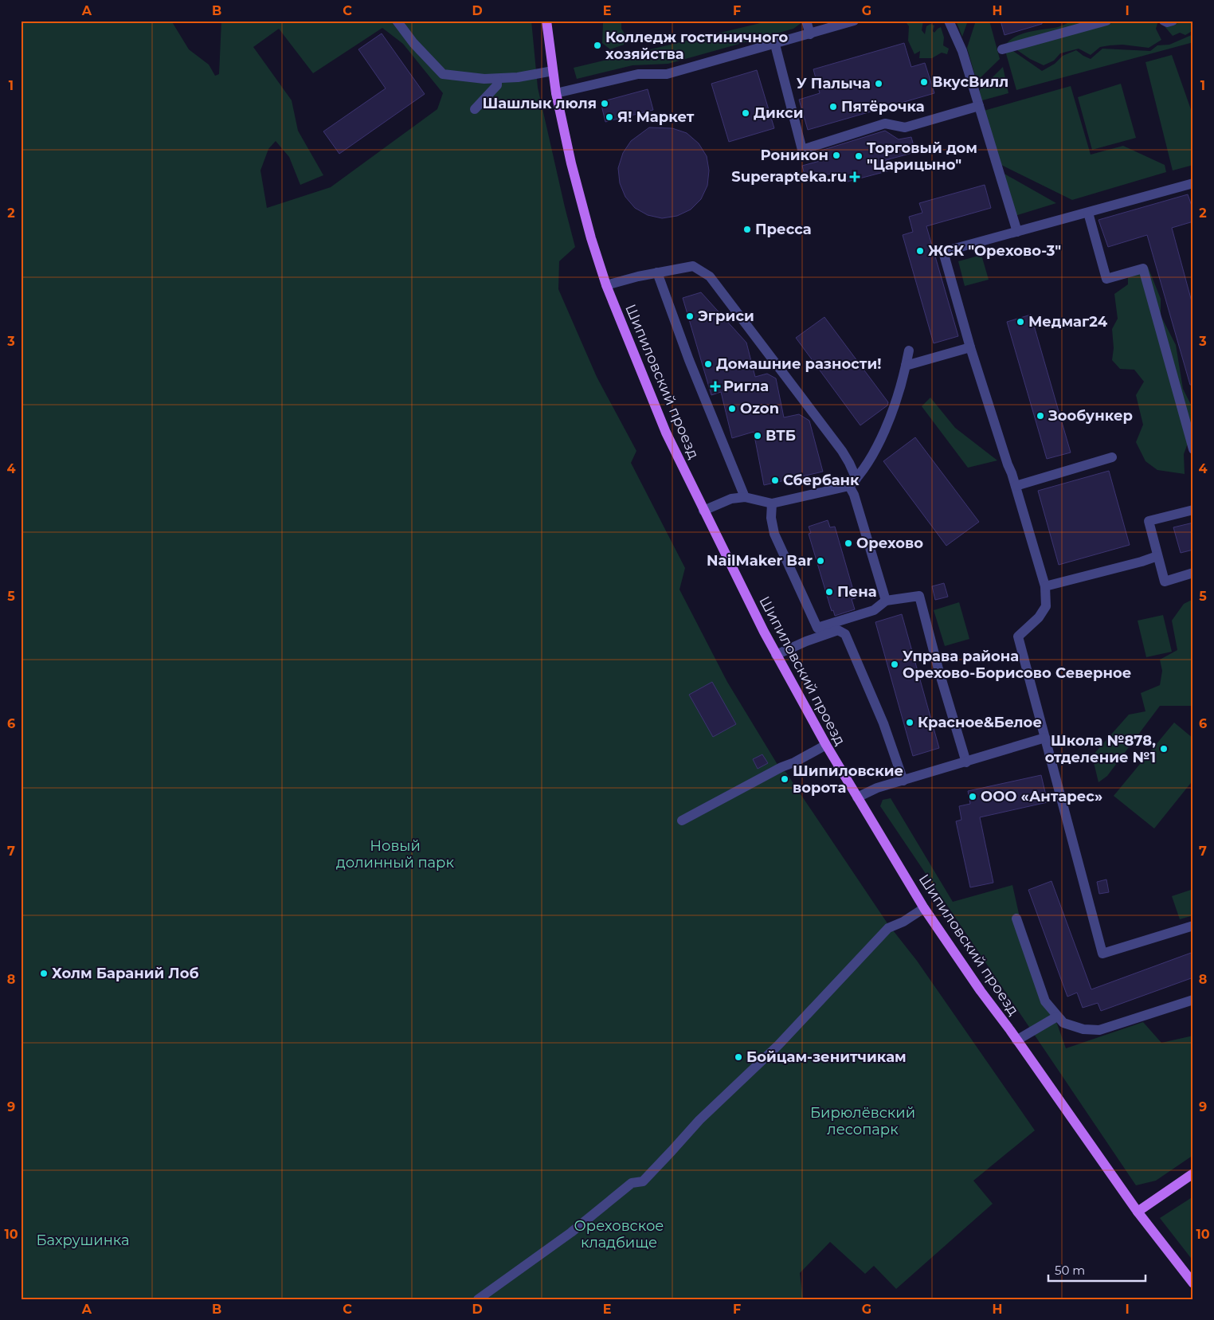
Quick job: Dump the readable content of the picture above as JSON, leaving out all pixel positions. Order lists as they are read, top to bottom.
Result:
{
  "streets": {
    "main road": ["Шипиловский проезд"]
  },
  "parks": [
    "Новый долинный парк",
    "Бирюлёвский лесопарк",
    "Ореховское кладбище",
    "Бахрушинка"
  ],
  "places": {
    "other": [
      "Колледж гостиничного хозяйcтва",
      "ВкусВилл",
      "У Палыча",
      "Шашлык люля",
      "Пятёрочка",
      "Дикси",
      "Я! Маркет",
      "Роникон",
      "Торговый дом \"Царицыно\"",
      "Пресса",
      "ЖСК \"Орехово-3\"",
      "Эгриси",
      "Медмаг24",
      "Домашние разности!",
      "Ozon",
      "Зообункер",
      "ВТБ",
      "Сбербанк",
      "Орехово",
      "NailMaker Bar",
      "Пена",
      "Управа района Орехово-Борисово Северное",
      "Красное&Белое",
      "Школа №878, отделение №1",
      "Шипиловские ворота",
      "ООО «Антарес»",
      "Холм Бараний Лоб",
      "Бойцам-зенитчикам"
    ],
    "health": ["Superapteka.ru", "Ригла"]
  },
  "scale_bar": "50 m",
  "grid": {
    "columns": [
      "A",
      "B",
      "C",
      "D",
      "E",
      "F",
      "G",
      "H",
      "I"
    ],
    "rows": [
      "1",
      "2",
      "3",
      "4",
      "5",
      "6",
      "7",
      "8",
      "9",
      "10"
    ]
  }
}
